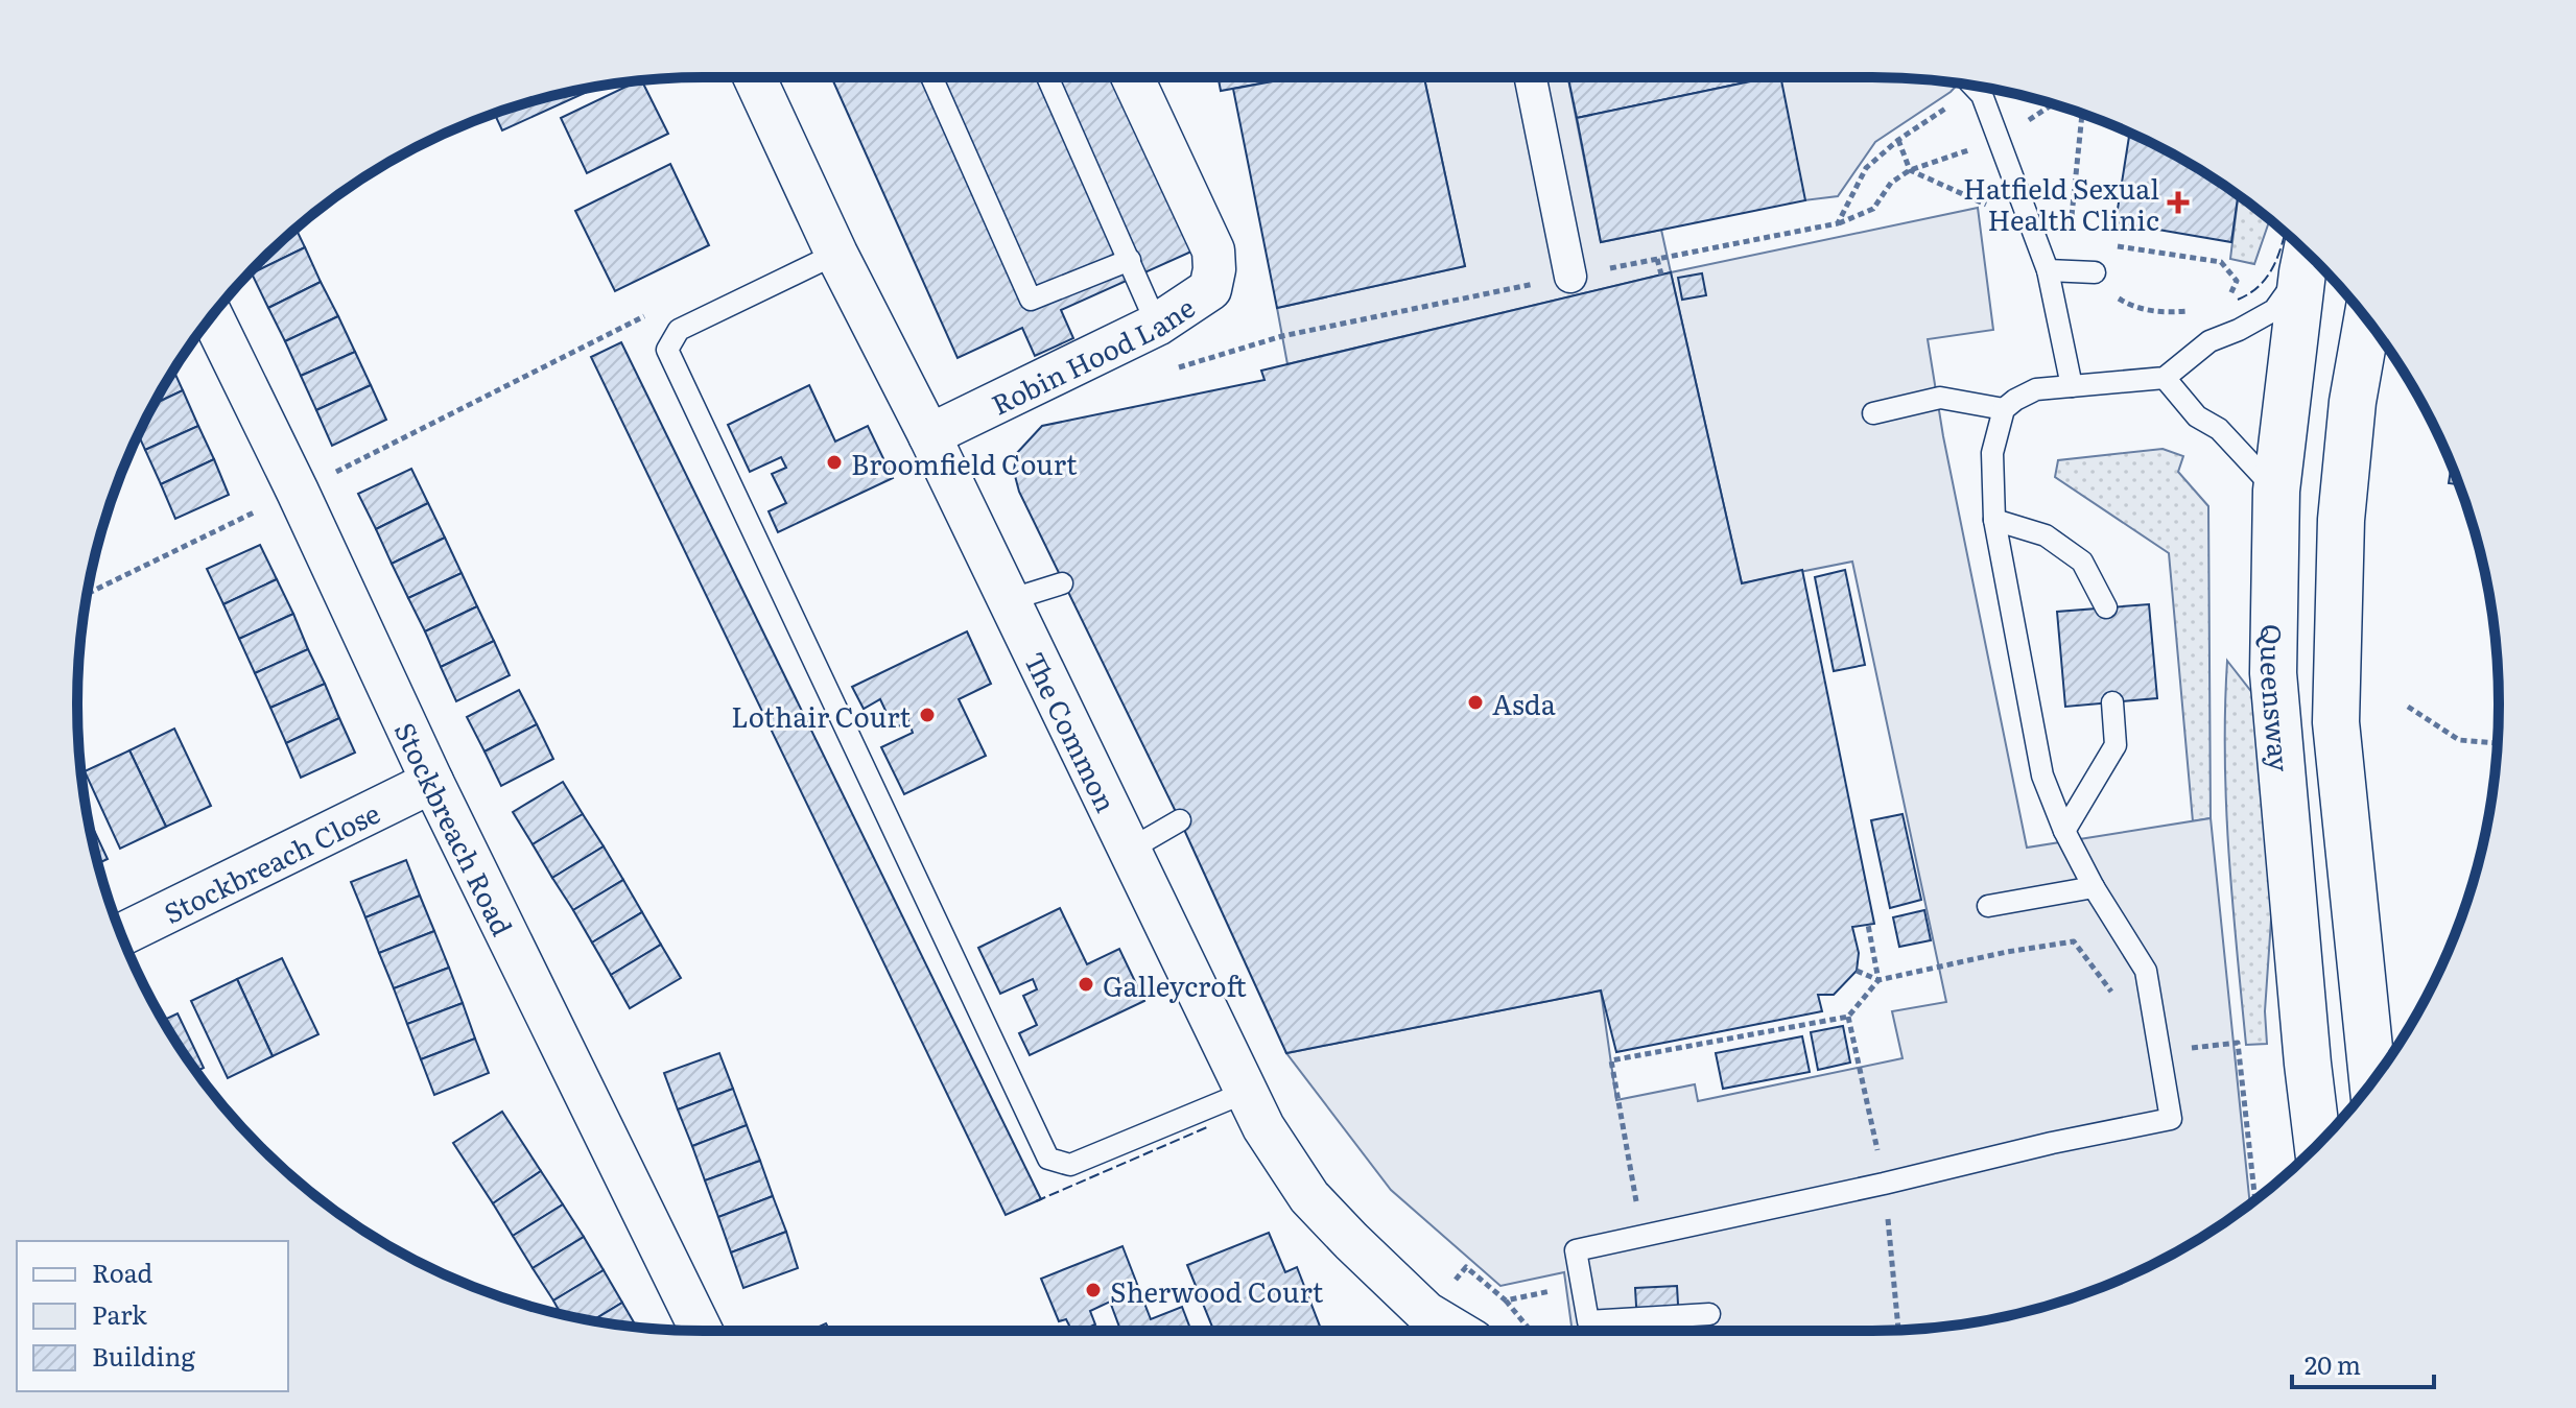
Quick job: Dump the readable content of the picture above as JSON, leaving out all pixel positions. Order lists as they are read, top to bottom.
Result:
{
  "streets": {
    "main road": ["Queensway"],
    "street": [
      "Robin Hood Lane",
      "The Common",
      "Stockbreach Road",
      "Stockbreach Close"
    ]
  },
  "crossings": [
    ["Robin Hood Lane", "The Common"],
    ["Stockbreach Road", "Stockbreach Close"]
  ],
  "places": {
    "health": ["Hatfield Sexual Health Clinic"],
    "other": [
      "Broomfield Court",
      "Asda",
      "Lothair Court",
      "Galleycroft",
      "Sherwood Court"
    ]
  },
  "legend": ["Road", "Park", "Building"],
  "scale_bar": "20 m"
}
